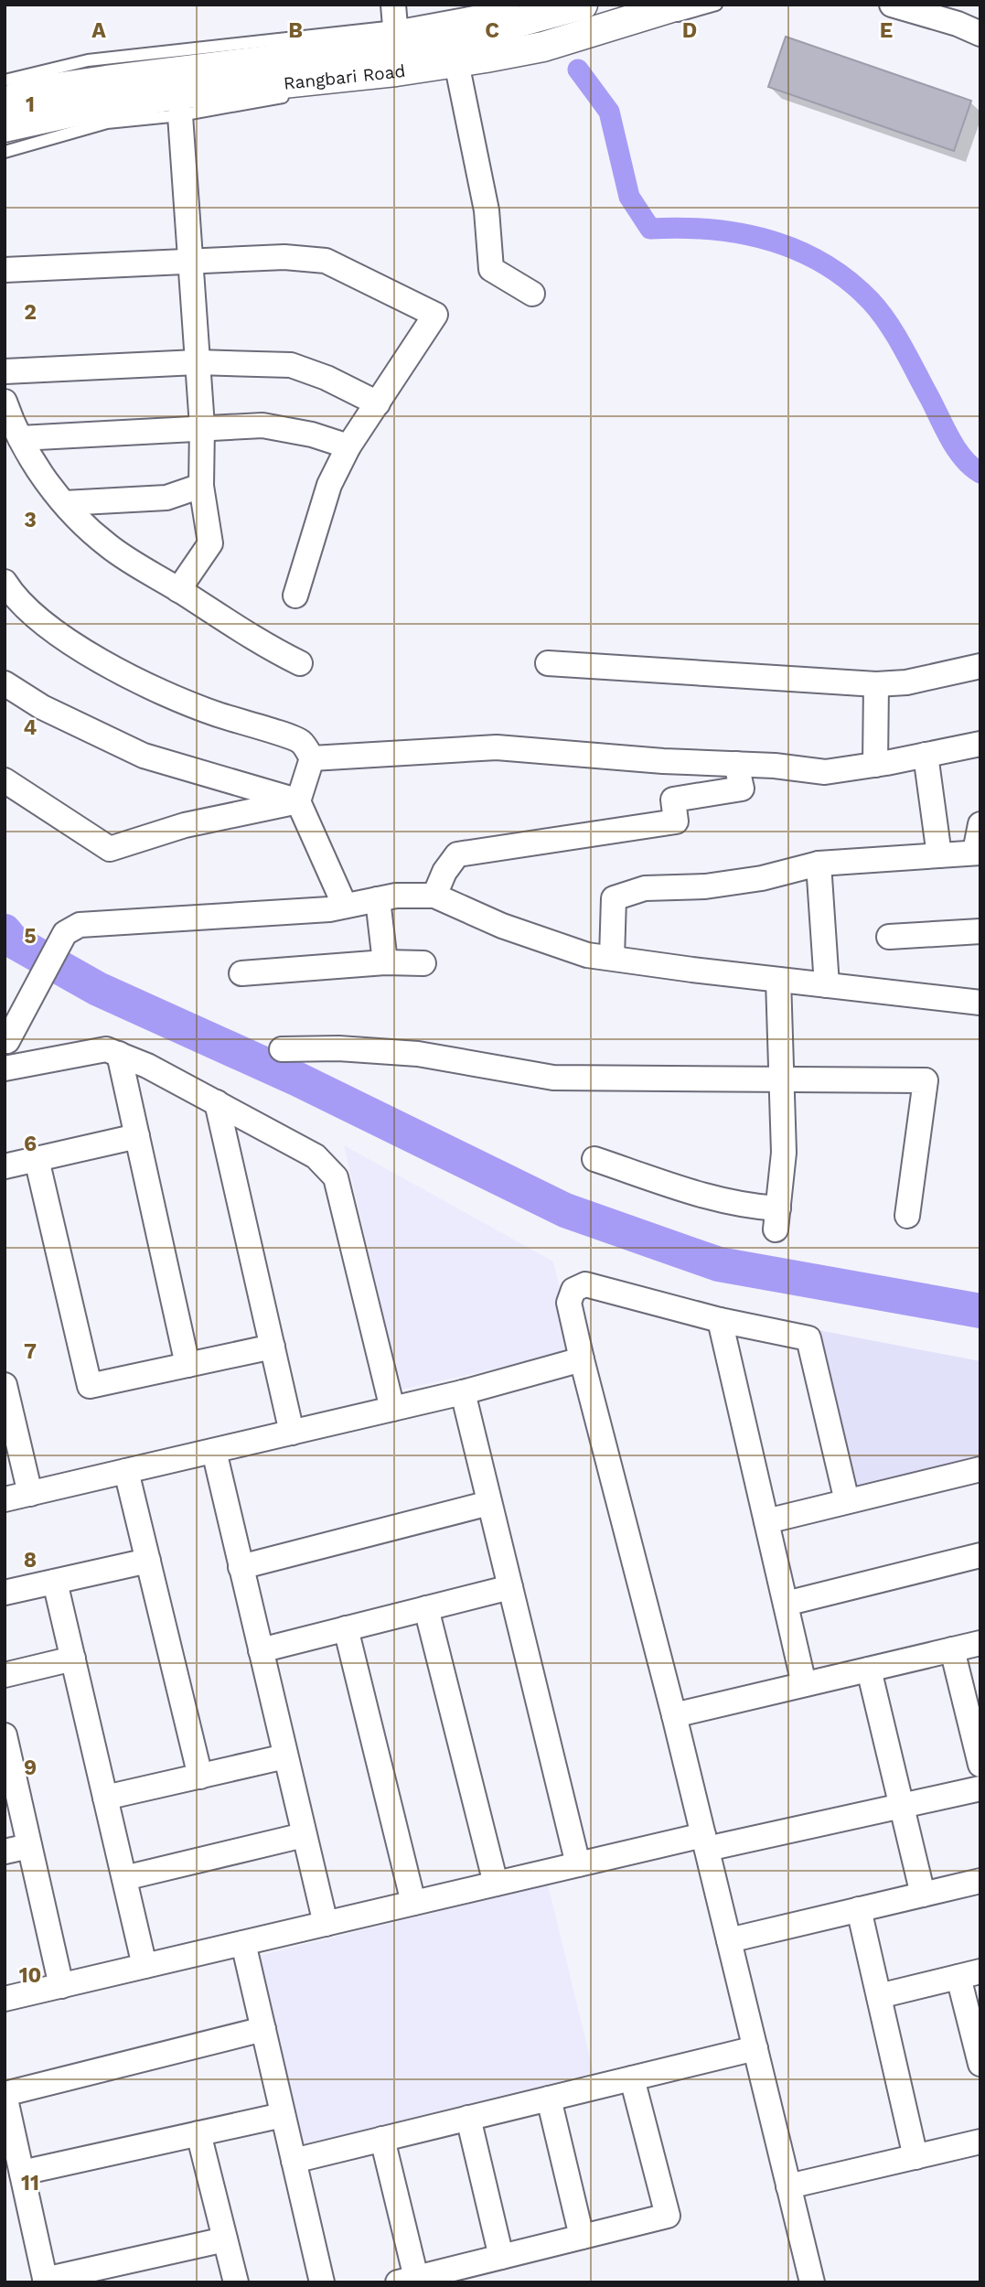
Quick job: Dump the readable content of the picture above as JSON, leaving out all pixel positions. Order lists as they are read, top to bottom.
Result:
{
  "streets": {
    "street": ["Rangbari Road"]
  },
  "grid": {
    "columns": [
      "A",
      "B",
      "C",
      "D",
      "E"
    ],
    "rows": [
      "1",
      "2",
      "3",
      "4",
      "5",
      "6",
      "7",
      "8",
      "9",
      "10",
      "11"
    ]
  }
}
